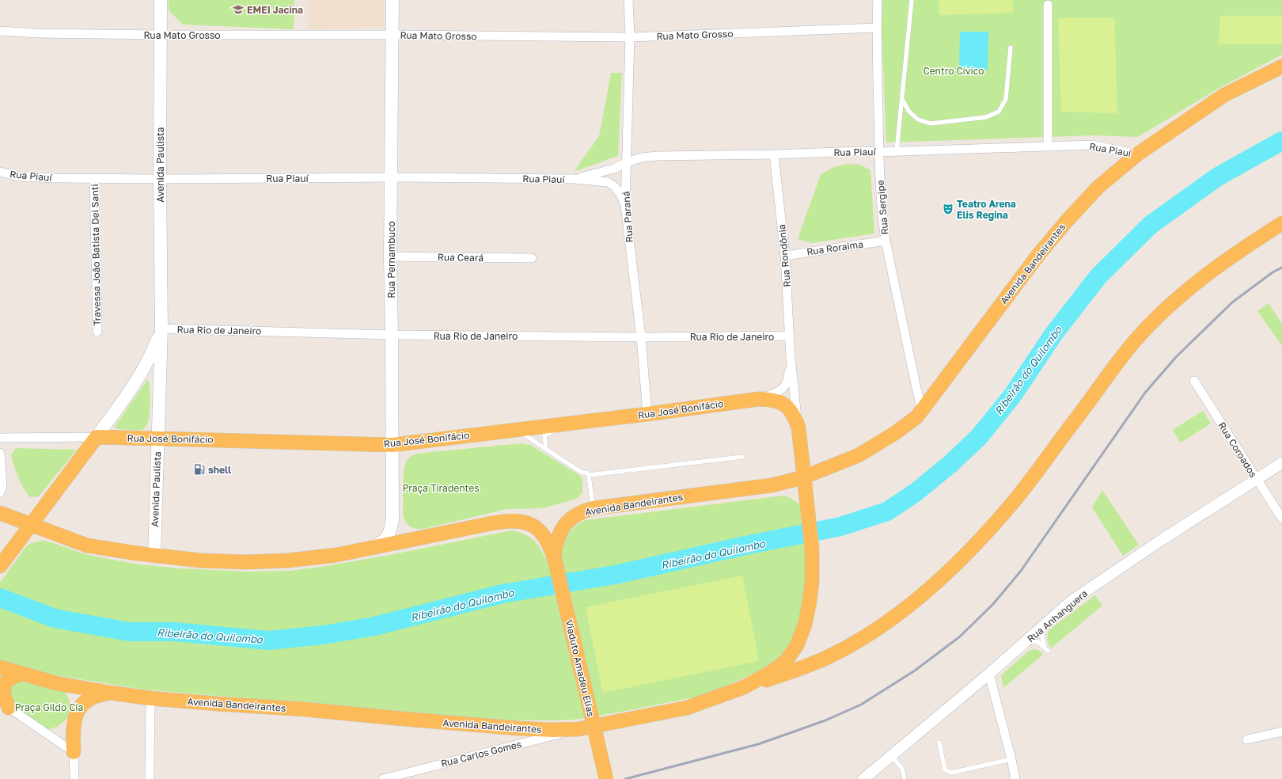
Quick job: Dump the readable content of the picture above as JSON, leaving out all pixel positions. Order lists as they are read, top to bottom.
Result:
{
  "streets": {
    "main road": [
      "Avenida Paulista",
      "Rua Rondônia",
      "Rua Pernambuco",
      "Avenida Bandeirantes",
      "Rua José Bonifácio",
      "Viaduto Amadeu Elias"
    ],
    "street": [
      "Rua Mato Grosso",
      "Rua Piauí",
      "Rua Sergipe",
      "Rua Paraná",
      "Rua Roraima",
      "Travessa João Batista Dei Santi",
      "Rua Ceará",
      "Rua Rio de Janeiro",
      "Rua Coroados",
      "Rua Anhanguera",
      "Rua Carlos Gomes"
    ]
  },
  "crossings": [
    ["Rua Mato Grosso", "Avenida Paulista"],
    ["Rua Mato Grosso", "Rua Sergipe"],
    ["Rua Mato Grosso", "Rua Paraná"],
    ["Rua Mato Grosso", "Rua Pernambuco"],
    ["Rua Piauí", "Avenida Paulista"],
    ["Rua Piauí", "Rua Sergipe"],
    ["Rua Piauí", "Rua Paraná"],
    ["Rua Piauí", "Travessa João Batista Dei Santi"],
    ["Rua Piauí", "Rua Rondônia"],
    ["Rua Piauí", "Rua Pernambuco"],
    ["Rua Piauí", "Avenida Bandeirantes"],
    ["Avenida Paulista", "Rua Rio de Janeiro"],
    ["Avenida Paulista", "Rua José Bonifácio"],
    ["Rua Sergipe", "Rua Roraima"],
    ["Rua Sergipe", "Avenida Bandeirantes"],
    ["Rua Paraná", "Rua Rio de Janeiro"],
    ["Rua Paraná", "Rua José Bonifácio"],
    ["Rua Roraima", "Rua Rondônia"],
    ["Rua Rondônia", "Avenida Bandeirantes"],
    ["Rua Rondônia", "Rua Rio de Janeiro"],
    ["Rua Rondônia", "Rua José Bonifácio"],
    ["Rua Ceará", "Rua Pernambuco"],
    ["Rua Pernambuco", "Rua Rio de Janeiro"],
    ["Rua Pernambuco", "Rua José Bonifácio"],
    ["Avenida Bandeirantes", "Viaduto Amadeu Elias"],
    ["Avenida Bandeirantes", "Rua Carlos Gomes"],
    ["Rua Coroados", "Rua Anhanguera"]
  ],
  "water": ["Ribeirão do Quilombo"],
  "parks": ["Centro Cívico", "Praça Tiradentes", "Praça Gildo Cia"],
  "places": {
    "school or university": ["EMEI Jacina"],
    "theatre": ["Teatro Arena Elis Regina"],
    "fuel station": ["shell"]
  }
}
